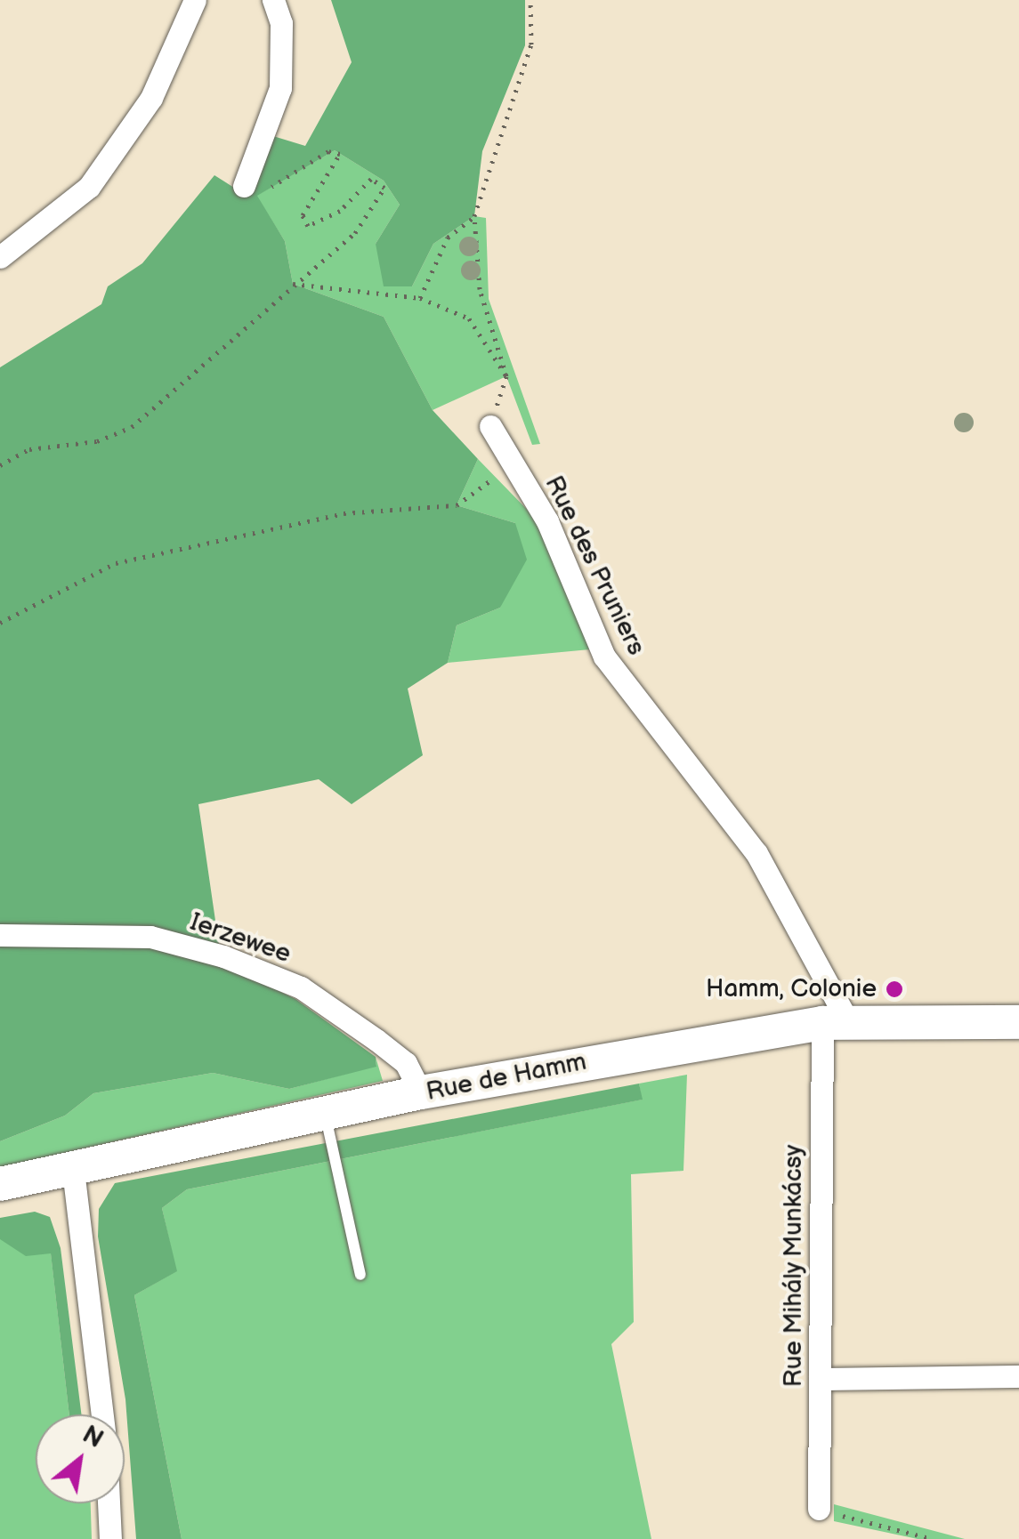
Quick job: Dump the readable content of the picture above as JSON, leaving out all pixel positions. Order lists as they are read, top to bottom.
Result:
{
  "streets": {
    "main road": ["Rue de Hamm"],
    "street": ["Rue des Pruniers", "Ierzewee", "Rue Mihály Munkácsy"]
  },
  "crossings": [
    ["Rue des Pruniers", "Rue de Hamm"],
    ["Rue des Pruniers", "Rue Mihály Munkácsy"],
    ["Ierzewee", "Rue de Hamm"],
    ["Rue de Hamm", "Rue Mihály Munkácsy"]
  ],
  "places": ["Hamm, Colonie"],
  "north": "top right"
}
